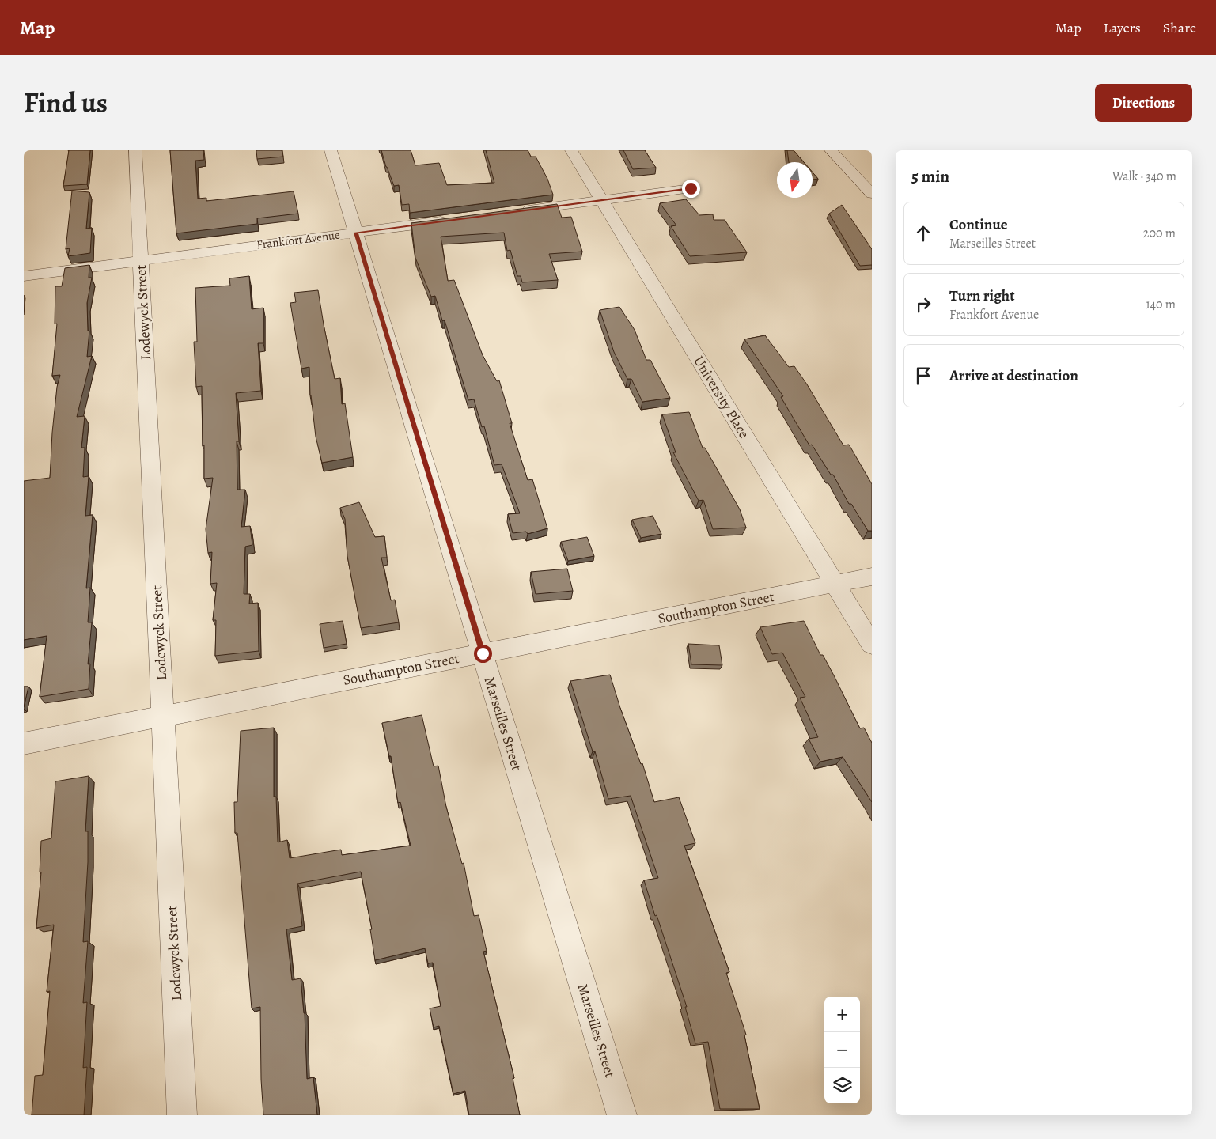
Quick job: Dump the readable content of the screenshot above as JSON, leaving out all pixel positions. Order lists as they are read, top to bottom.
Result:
{
  "streets": {
    "street": [
      "Frankfort Avenue",
      "Lodewyck Street",
      "University Place",
      "Southampton Street",
      "Marseilles Street"
    ]
  },
  "crossings": [
    ["Frankfort Avenue", "Lodewyck Street"],
    ["Frankfort Avenue", "Marseilles Street"],
    ["Lodewyck Street", "Southampton Street"],
    ["University Place", "Southampton Street"],
    ["Southampton Street", "Marseilles Street"]
  ],
  "north": "bottom",
  "page": {
    "header": "Map",
    "nav": ["Map", "Layers", "Share"],
    "title": "Find us",
    "buttons": "Directions",
    "heading": ["5 min", "Walk · 340 m"],
    "list": [
      ["Continue", "Marseilles Street", "200 m"],
      ["Turn right", "Frankfort Avenue", "140 m"],
      "Arrive at destination"
    ],
    "map_buttons": ["+", "−"]
  }
}
